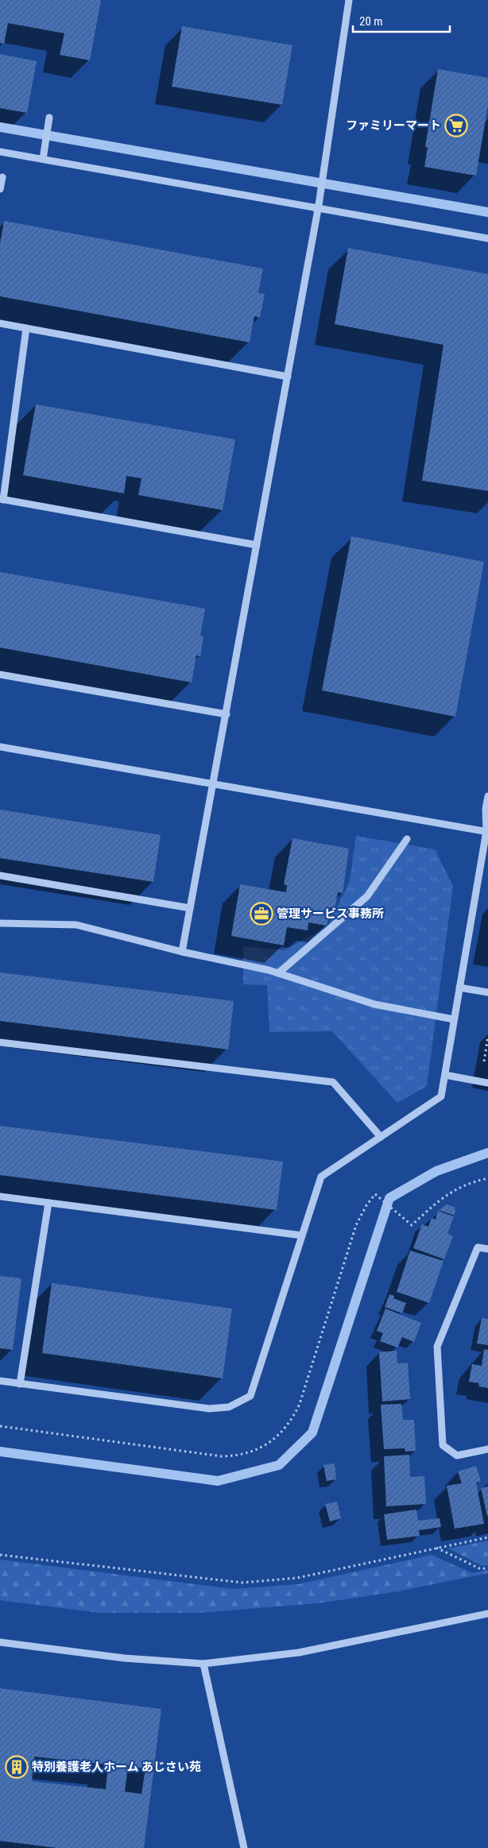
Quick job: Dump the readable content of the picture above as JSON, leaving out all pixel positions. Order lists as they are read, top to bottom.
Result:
{
  "places": {
    "supermarket": ["ファミリーマート"],
    "office": ["管理サービス事務所"],
    "building": ["特別養護老人ホーム あじさい苑"]
  },
  "scale_bar": "20 m"
}
